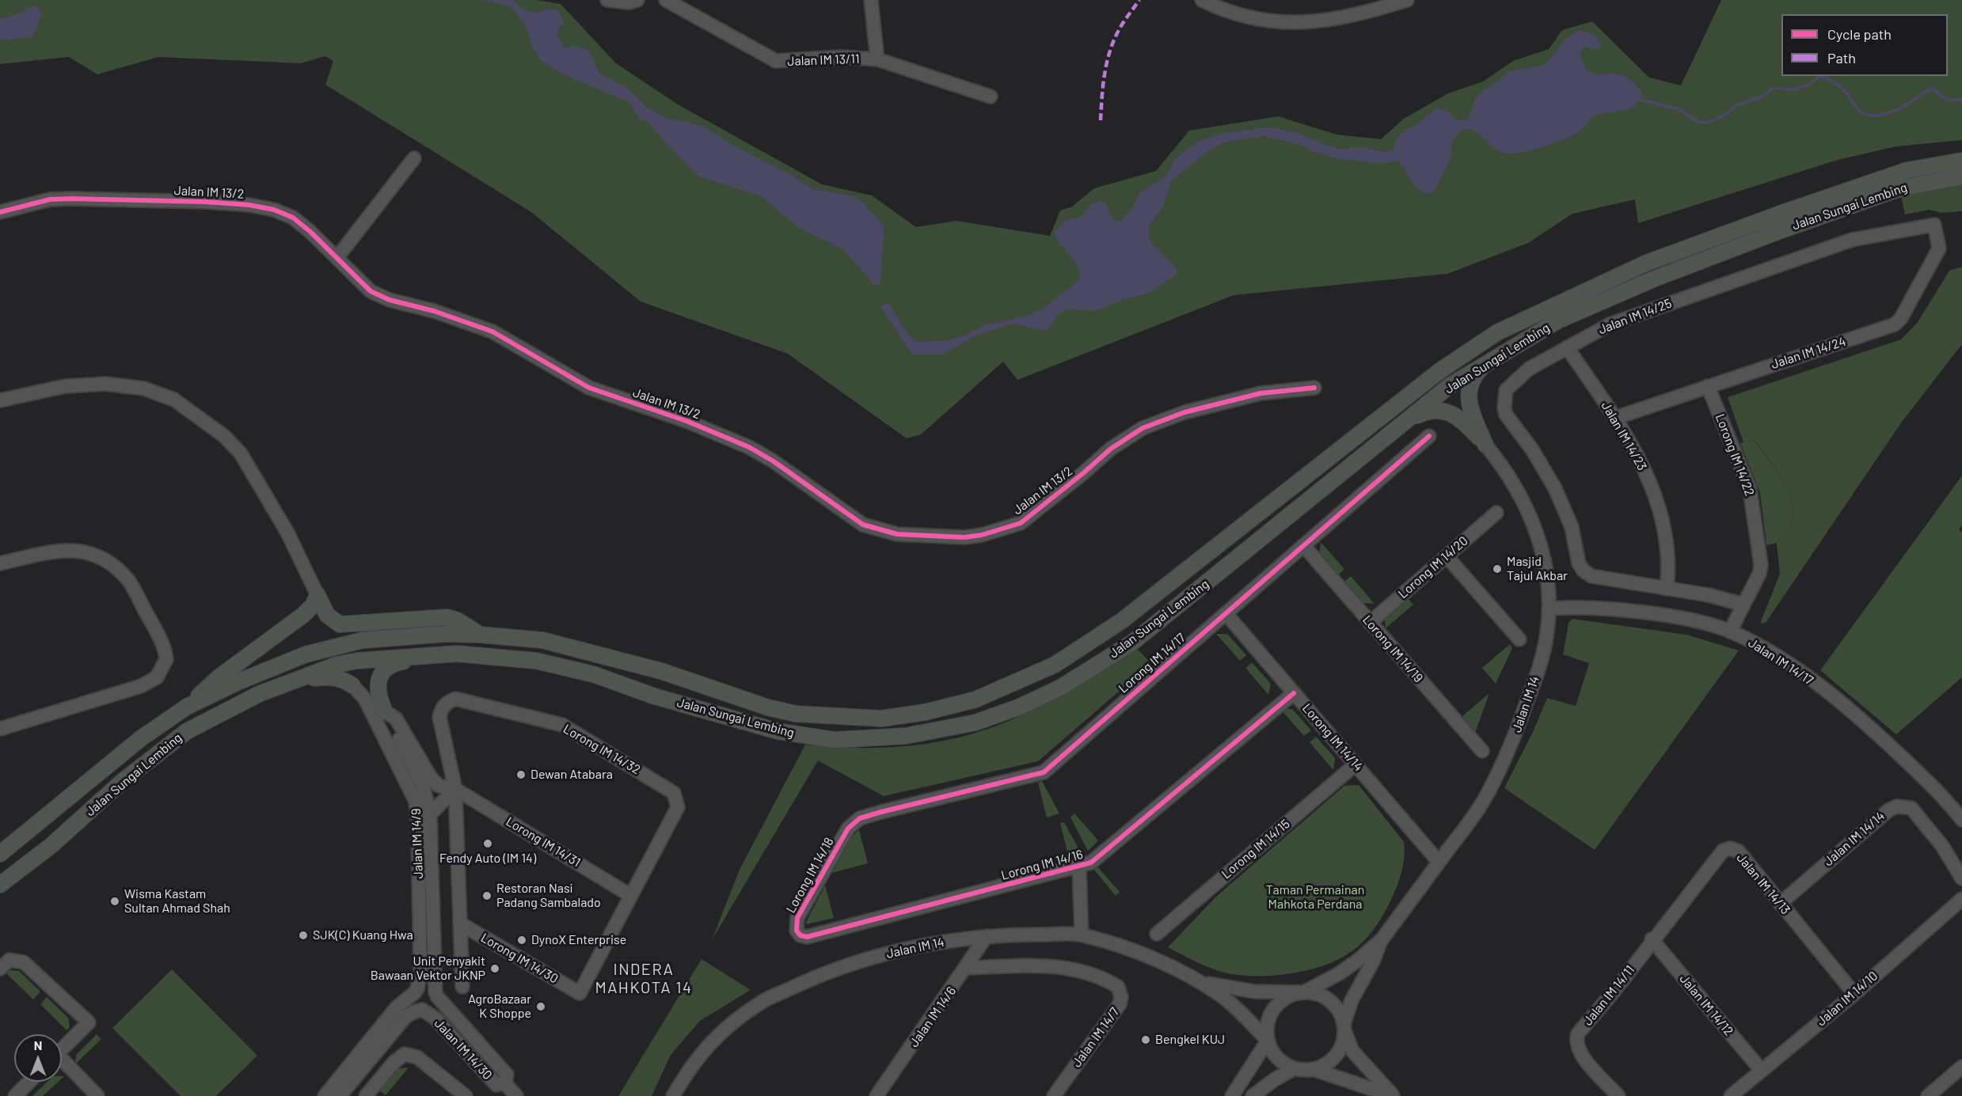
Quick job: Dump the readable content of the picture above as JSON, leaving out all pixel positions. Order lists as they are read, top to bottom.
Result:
{
  "streets": {
    "main road": ["Jalan Sungai Lembing"],
    "street": [
      "Jalan IM 13/11",
      "Jalan IM 13/2",
      "Jalan IM 14/25",
      "Jalan IM 14/24",
      "Jalan IM 14/23",
      "Lorong IM 14/22",
      "Lorong IM 14/20",
      "Lorong IM 14/19",
      "Jalan IM 14/17",
      "Lorong IM 14/17",
      "Jalan IM 14",
      "Lorong IM 14/14",
      "Lorong IM 14/32",
      "Jalan IM 14/14",
      "Lorong IM 14/31",
      "Jalan IM 14/9",
      "Lorong IM 14/15",
      "Lorong IM 14/16",
      "Lorong IM 14/18",
      "Jalan IM 14/13",
      "Lorong IM 14/30",
      "Jalan IM 14/11",
      "Jalan IM 14/10",
      "Jalan IM 14/12",
      "Jalan IM 14/6",
      "Jalan IM 14/7",
      "Jalan IM 14/30"
    ]
  },
  "crossings": [
    ["Jalan IM 14/25", "Jalan IM 14/24"],
    ["Jalan IM 14/25", "Jalan IM 14/23"],
    ["Jalan IM 14/24", "Jalan IM 14/23"],
    ["Jalan IM 14/24", "Lorong IM 14/22"],
    ["Lorong IM 14/22", "Jalan IM 14/17"],
    ["Lorong IM 14/20", "Lorong IM 14/19"],
    ["Lorong IM 14/19", "Lorong IM 14/17"],
    ["Jalan IM 14/17", "Jalan IM 14"],
    ["Lorong IM 14/17", "Lorong IM 14/14"],
    ["Lorong IM 14/17", "Lorong IM 14/18"],
    ["Jalan IM 14", "Lorong IM 14/14"],
    ["Jalan IM 14", "Jalan IM 14/6"],
    ["Lorong IM 14/14", "Lorong IM 14/15"],
    ["Lorong IM 14/14", "Lorong IM 14/16"],
    ["Lorong IM 14/32", "Lorong IM 14/31"],
    ["Lorong IM 14/32", "Lorong IM 14/30"],
    ["Jalan IM 14/14", "Jalan IM 14/13"],
    ["Lorong IM 14/31", "Jalan IM 14/9"],
    ["Lorong IM 14/31", "Lorong IM 14/30"],
    ["Jalan IM 14/9", "Jalan IM 14/30"],
    ["Lorong IM 14/16", "Lorong IM 14/18"],
    ["Jalan IM 14/13", "Jalan IM 14/11"],
    ["Jalan IM 14/13", "Jalan IM 14/10"],
    ["Jalan IM 14/13", "Jalan IM 14/12"],
    ["Jalan IM 14/11", "Jalan IM 14/12"],
    ["Jalan IM 14/10", "Jalan IM 14/12"],
    ["Jalan IM 14/6", "Jalan IM 14/7"]
  ],
  "districts": ["INDERA MAHKOTA 14"],
  "parks": ["Taman Permainan Mahkota Perdana"],
  "places": [
    "Masjid Tajul Akbar",
    "Dewan Atabara",
    "Fendy Auto (IM 14)",
    "Restoran Nasi Padang Sambalado",
    "Wisma Kastam Sultan Ahmad Shah",
    "SJK(C) Kuang Hwa",
    "DynoX Enterprise",
    "Unit Penyakit Bawaan Vektor JKNP",
    "AgroBazaar K Shoppe",
    "Bengkel KUJ"
  ],
  "legend": ["Cycle path", "Path"],
  "north": "top"
}
